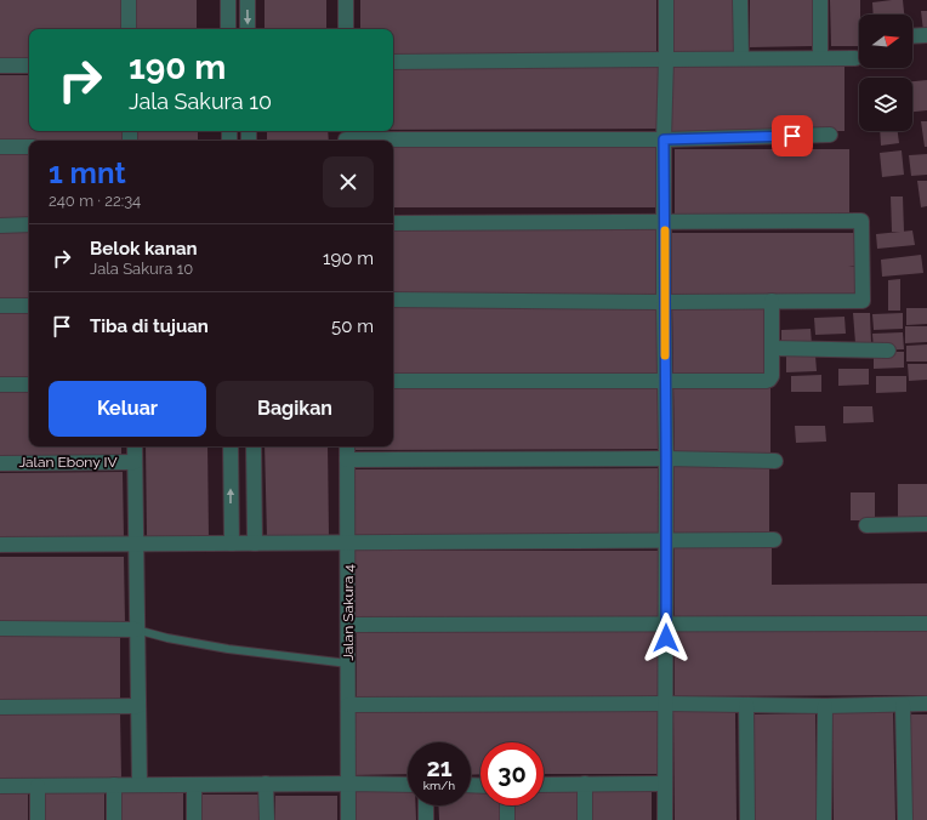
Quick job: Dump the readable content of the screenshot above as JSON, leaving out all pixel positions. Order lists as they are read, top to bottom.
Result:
{
  "streets": {
    "street": ["Jalan Ebony IV", "Jalan Sakura 4"]
  },
  "north": "right",
  "page": {
    "turn": ["190 m", "Jala Sakura 10"],
    "heading": ["1 mnt", "240 m · 22:34"],
    "list": [
      {
        "name": "Belok kanan",
        "note": "Jala Sakura 10",
        "value": "190 m"
      },
      {
        "name": "Tiba di tujuan",
        "value": "50 m"
      }
    ],
    "buttons": ["Keluar", "Bagikan"],
    "speed": "21 km/h",
    "limit": "30"
  }
}
